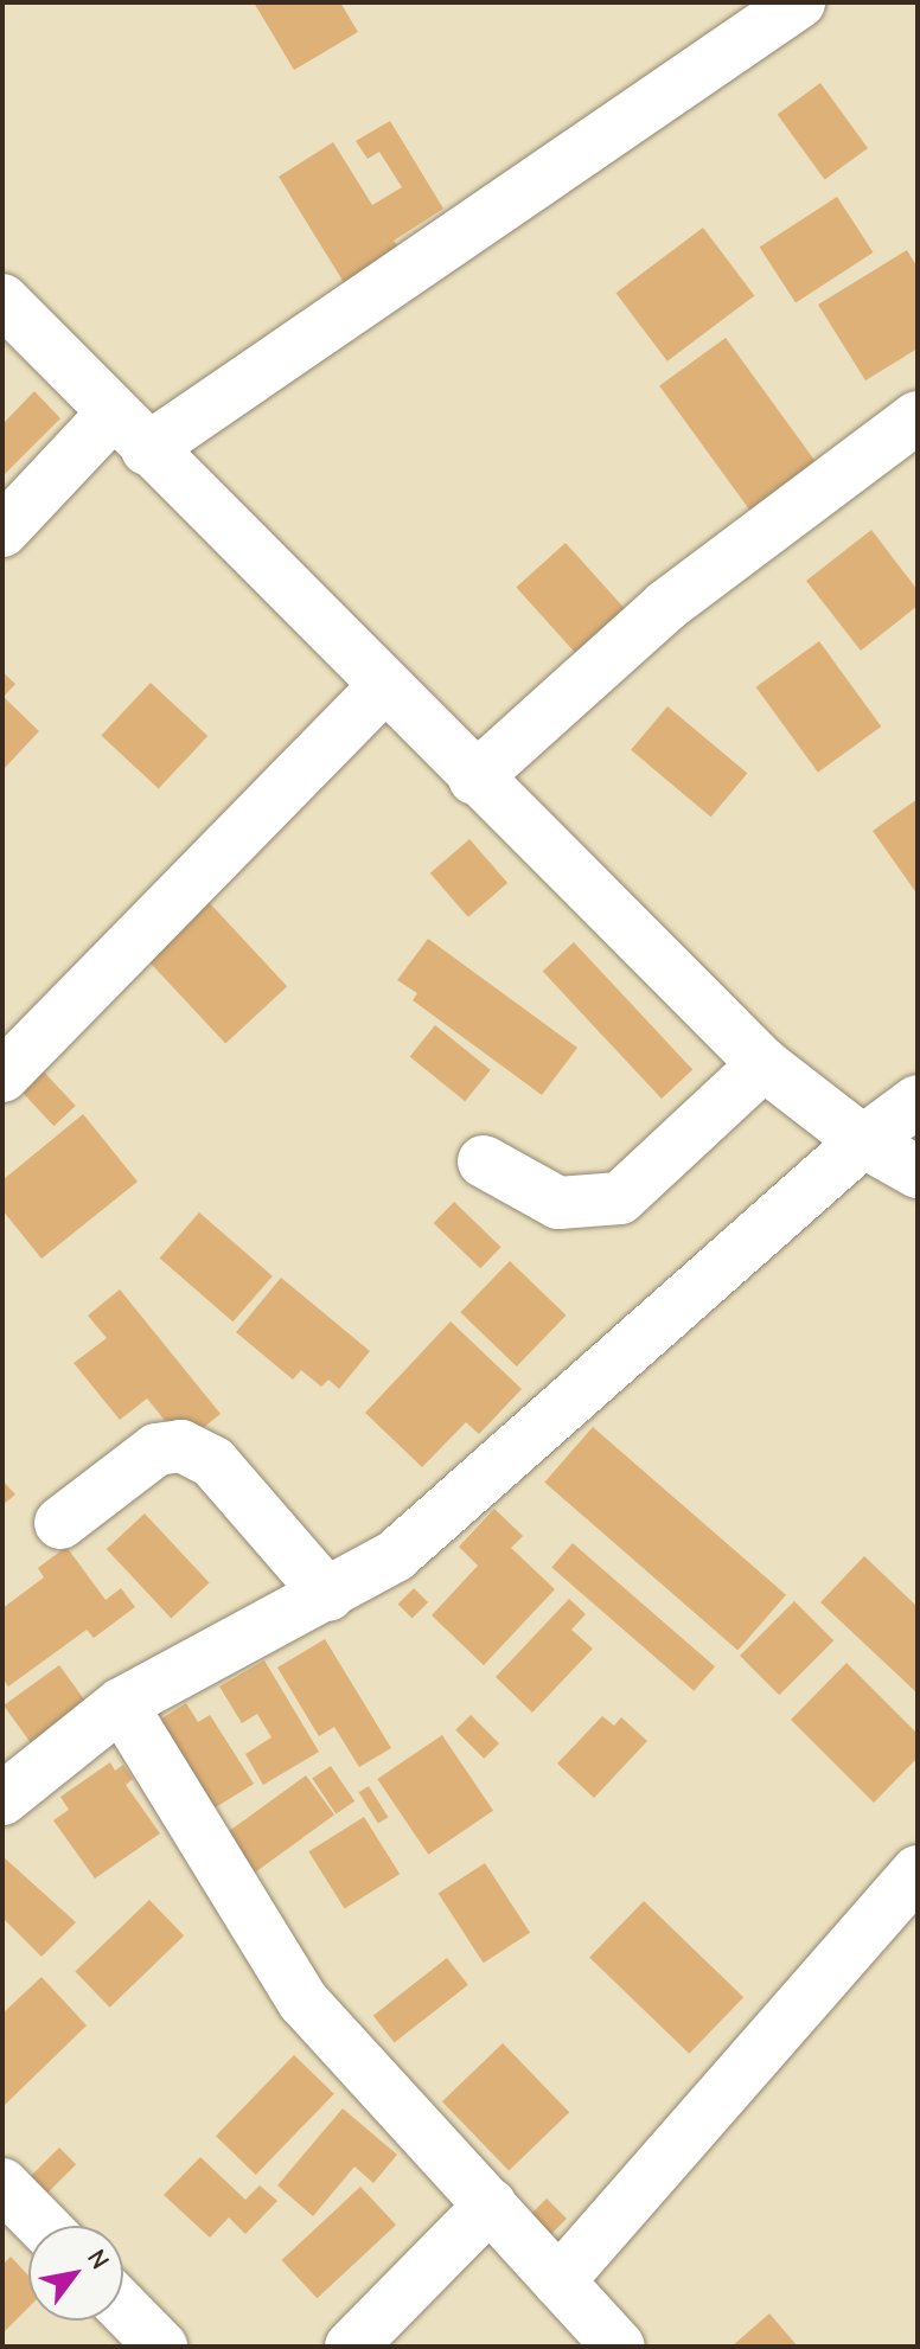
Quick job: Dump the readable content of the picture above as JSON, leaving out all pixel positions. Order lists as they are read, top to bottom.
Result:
{
  "north": "top right"
}
